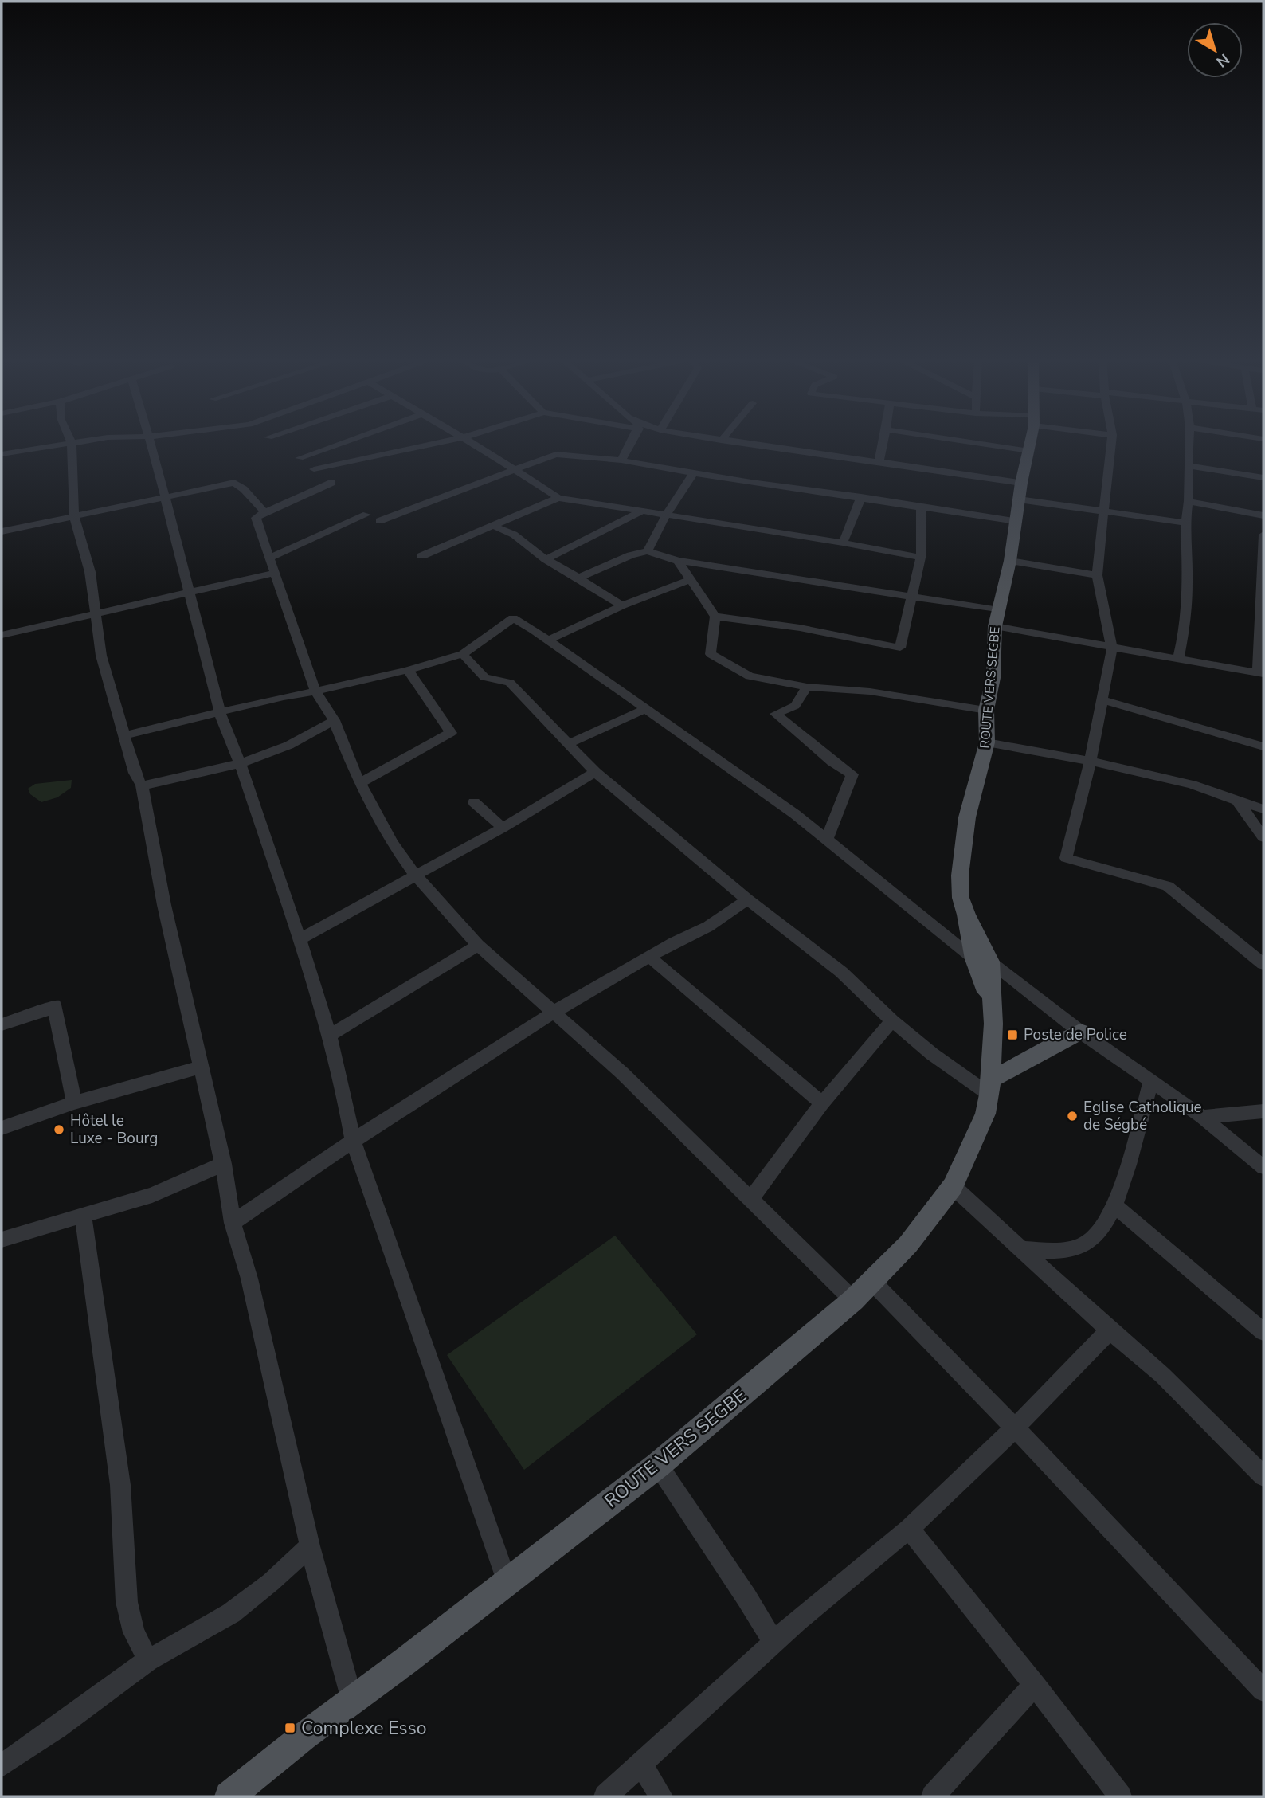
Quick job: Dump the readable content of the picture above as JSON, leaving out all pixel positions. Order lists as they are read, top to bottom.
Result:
{
  "streets": {
    "main road": ["ROUTE VERS SEGBE"]
  },
  "places": {
    "transit": ["Poste de Police", "Complexe Esso"],
    "other": ["Eglise Catholique de Ségbé", "Hôtel le Luxe - Bourg"]
  },
  "north": "bottom right"
}
